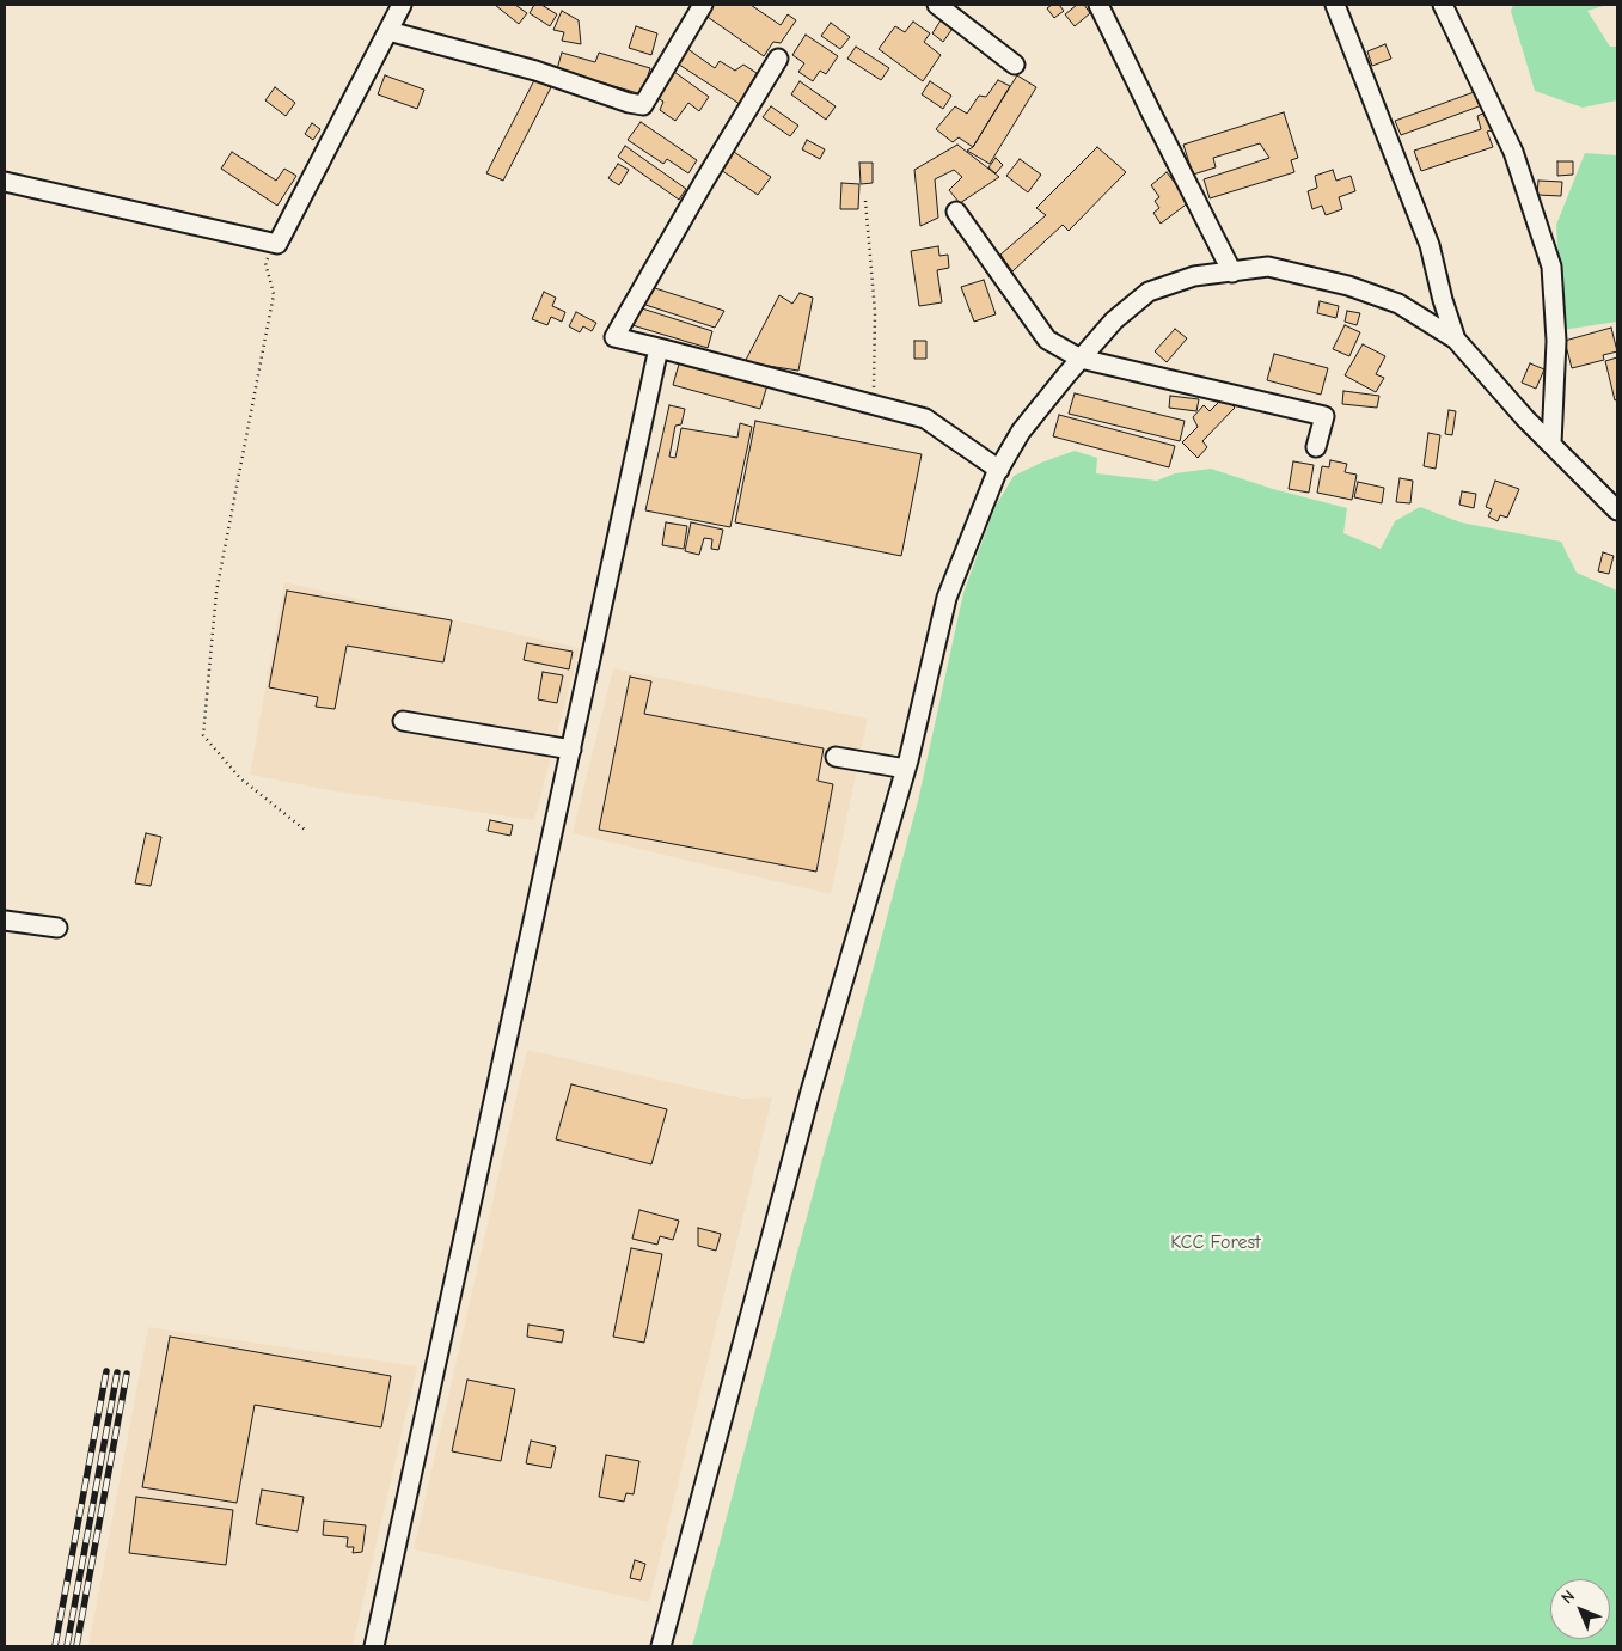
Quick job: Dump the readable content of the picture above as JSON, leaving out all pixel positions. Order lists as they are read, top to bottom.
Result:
{
  "parks": ["KCC Forest"],
  "north": "top left"
}
